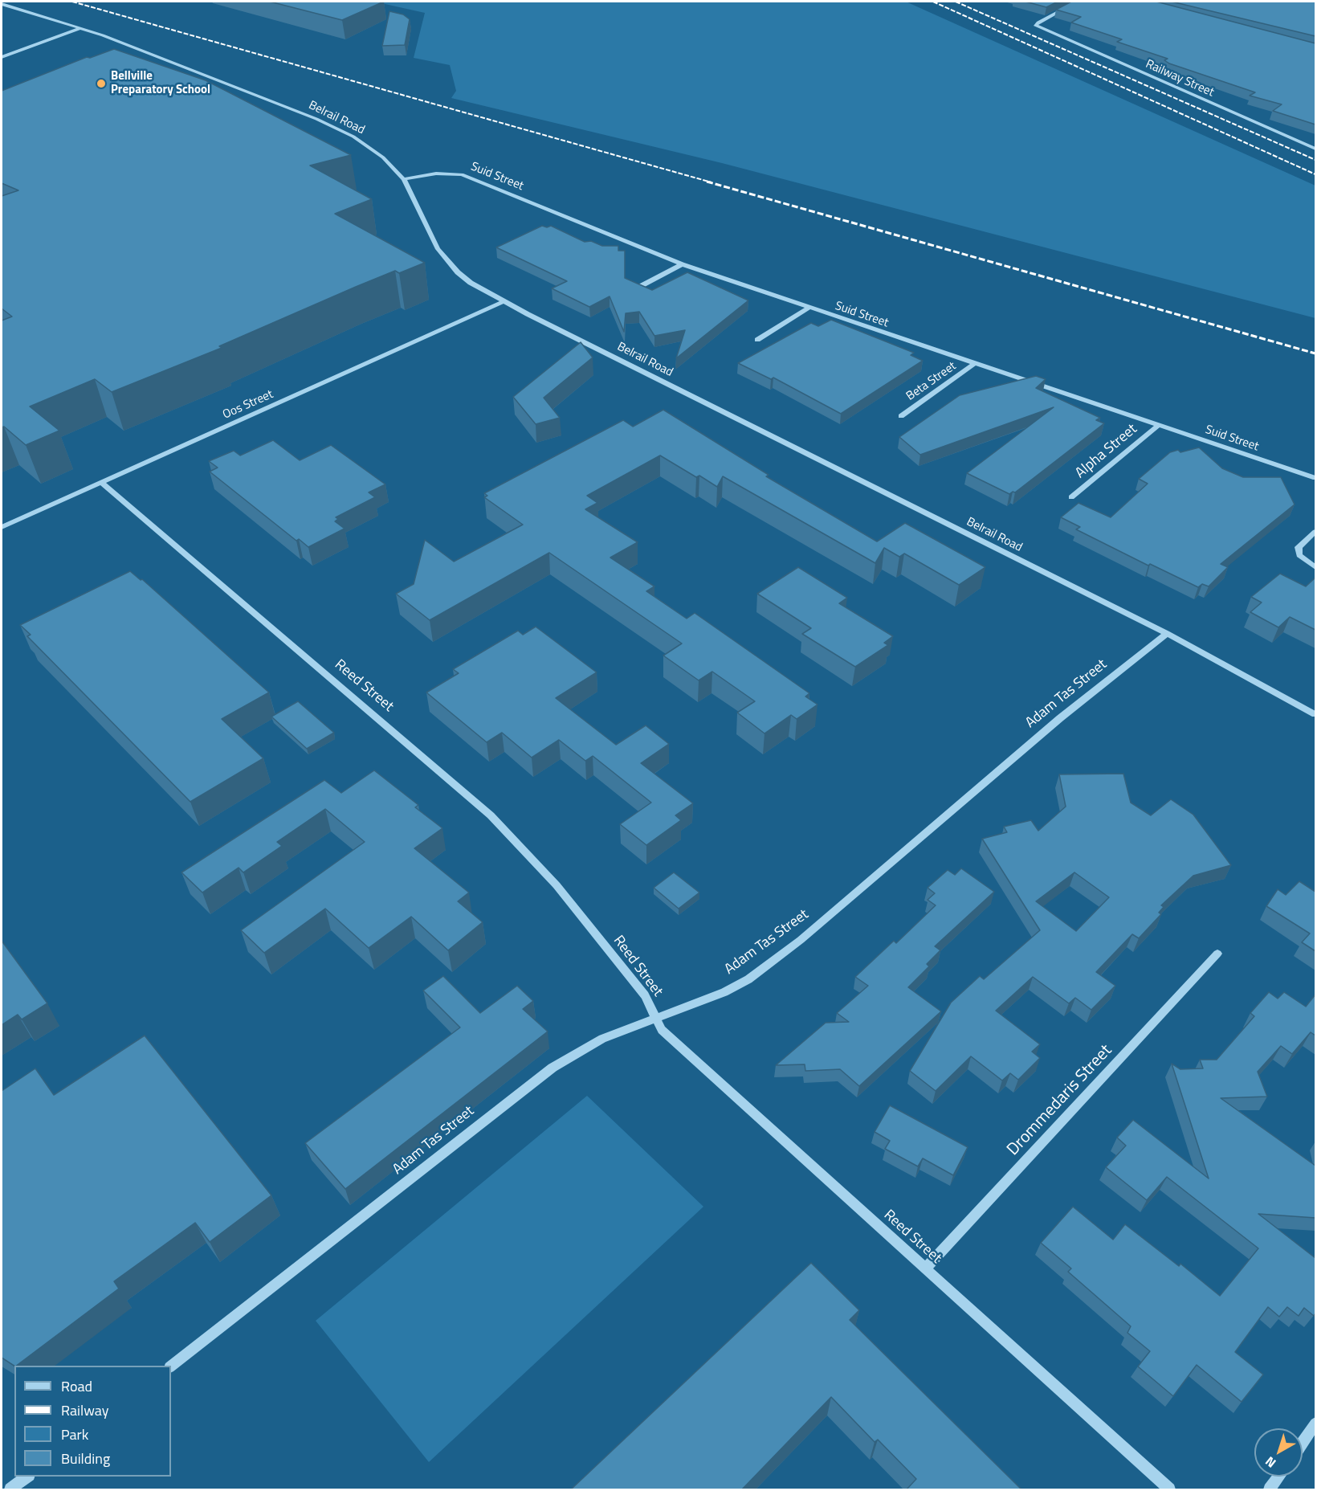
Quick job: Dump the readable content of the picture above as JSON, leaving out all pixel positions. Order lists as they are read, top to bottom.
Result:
{
  "streets": {
    "street": [
      "Railway Street",
      "Belrail Road",
      "Suid Street",
      "Beta Street",
      "Oos Street",
      "Alpha Street",
      "Reed Street",
      "Adam Tas Street",
      "Drommedaris Street"
    ]
  },
  "crossings": [
    ["Belrail Road", "Suid Street"],
    ["Belrail Road", "Oos Street"],
    ["Belrail Road", "Adam Tas Street"],
    ["Suid Street", "Beta Street"],
    ["Suid Street", "Alpha Street"],
    ["Oos Street", "Reed Street"],
    ["Reed Street", "Adam Tas Street"],
    ["Reed Street", "Drommedaris Street"]
  ],
  "places": ["Bellville Preparatory School"],
  "legend": [
    "Road",
    "Railway",
    "Park",
    "Building"
  ],
  "north": "bottom left"
}
